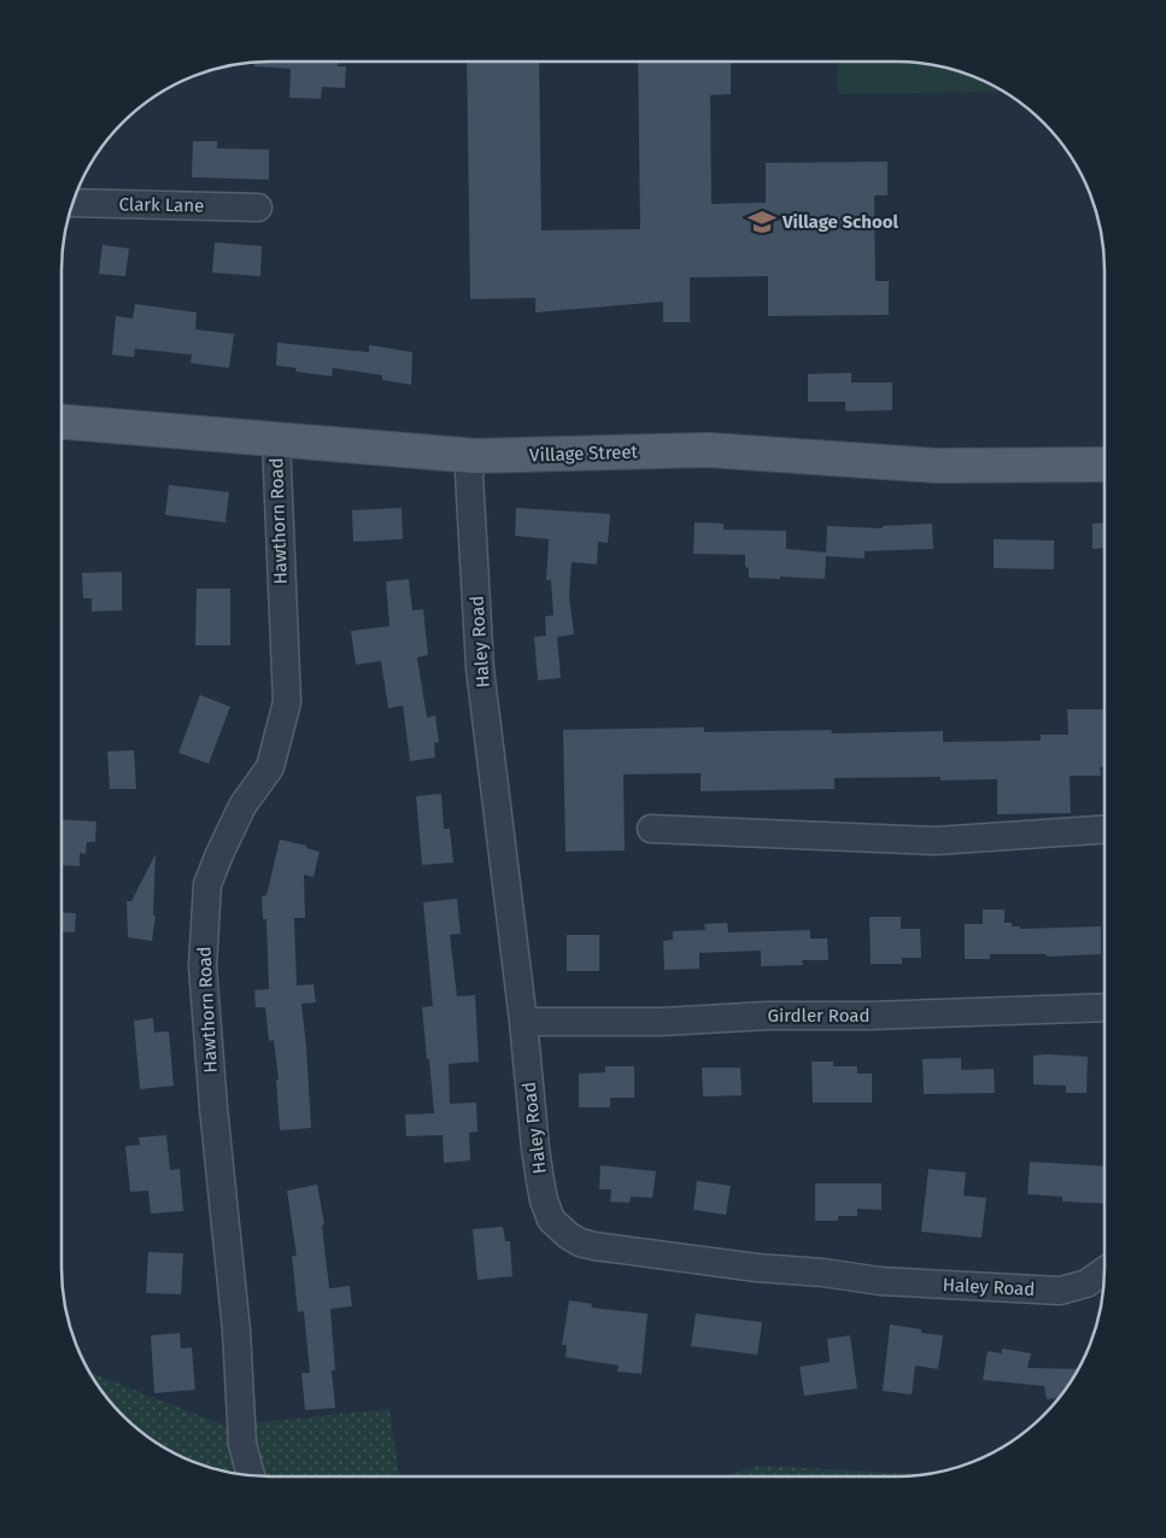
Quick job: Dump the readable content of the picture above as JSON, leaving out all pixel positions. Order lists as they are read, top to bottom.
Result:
{
  "streets": {
    "main road": ["Village Street"],
    "street": [
      "Clark Lane",
      "Hawthorn Road",
      "Haley Road",
      "Girdler Road"
    ]
  },
  "crossings": [
    ["Village Street", "Hawthorn Road"],
    ["Village Street", "Haley Road"],
    ["Haley Road", "Girdler Road"]
  ],
  "places": {
    "school or university": ["Village School"]
  }
}
